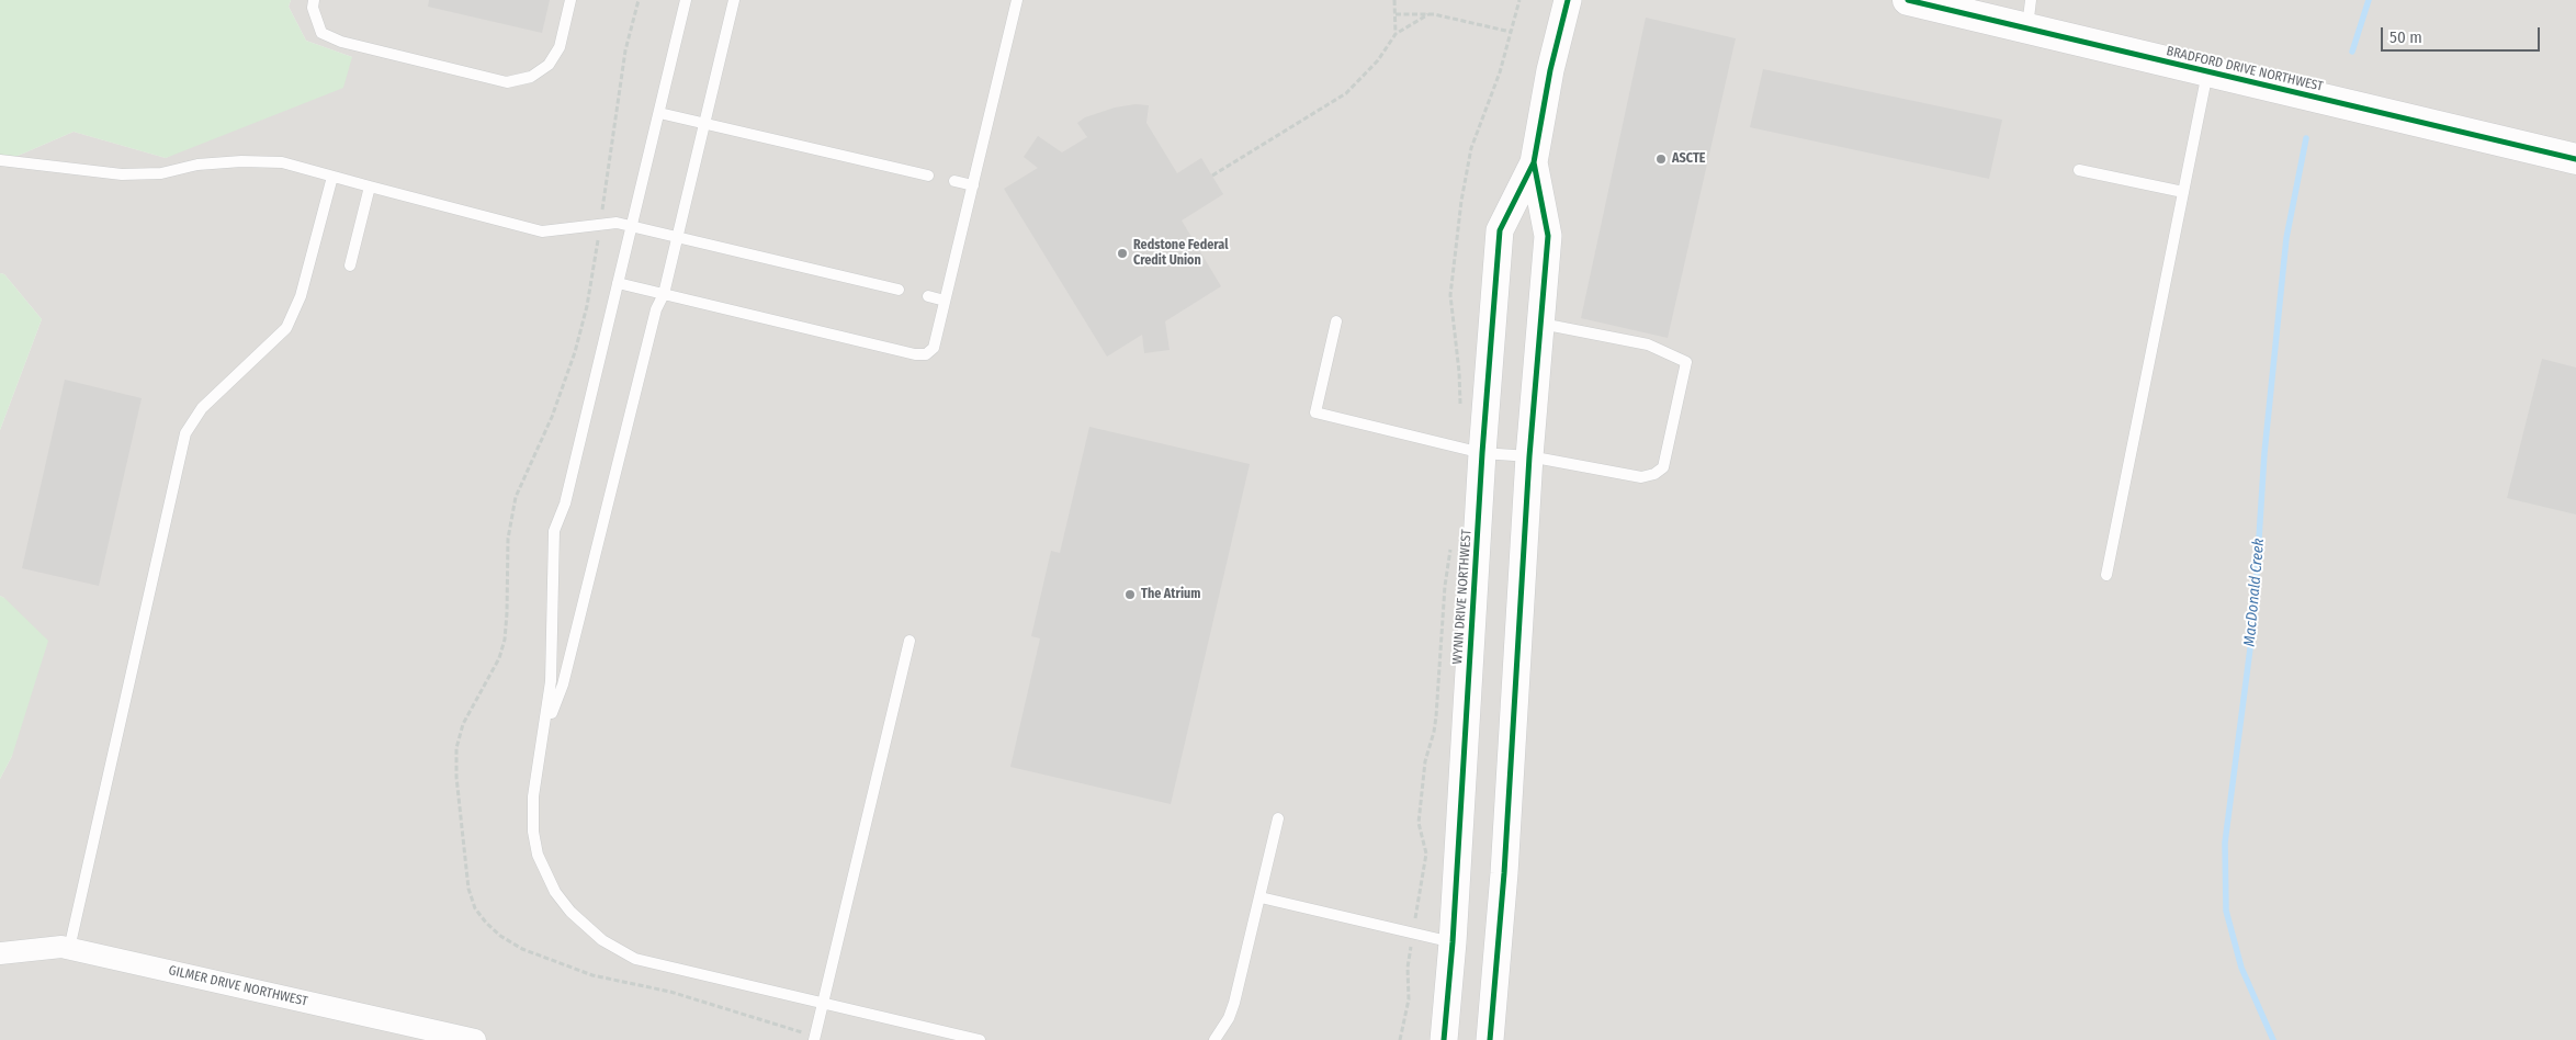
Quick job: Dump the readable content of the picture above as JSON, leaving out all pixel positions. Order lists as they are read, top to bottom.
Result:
{
  "streets": {
    "main road": ["BRADFORD DRIVE NORTHWEST"],
    "street": ["WYNN DRIVE NORTHWEST", "GILMER DRIVE NORTHWEST"]
  },
  "water": ["MacDonald Creek"],
  "places": ["ASCTE", "Redstone Federal Credit Union", "The Atrium"],
  "scale_bar": "50 m"
}
